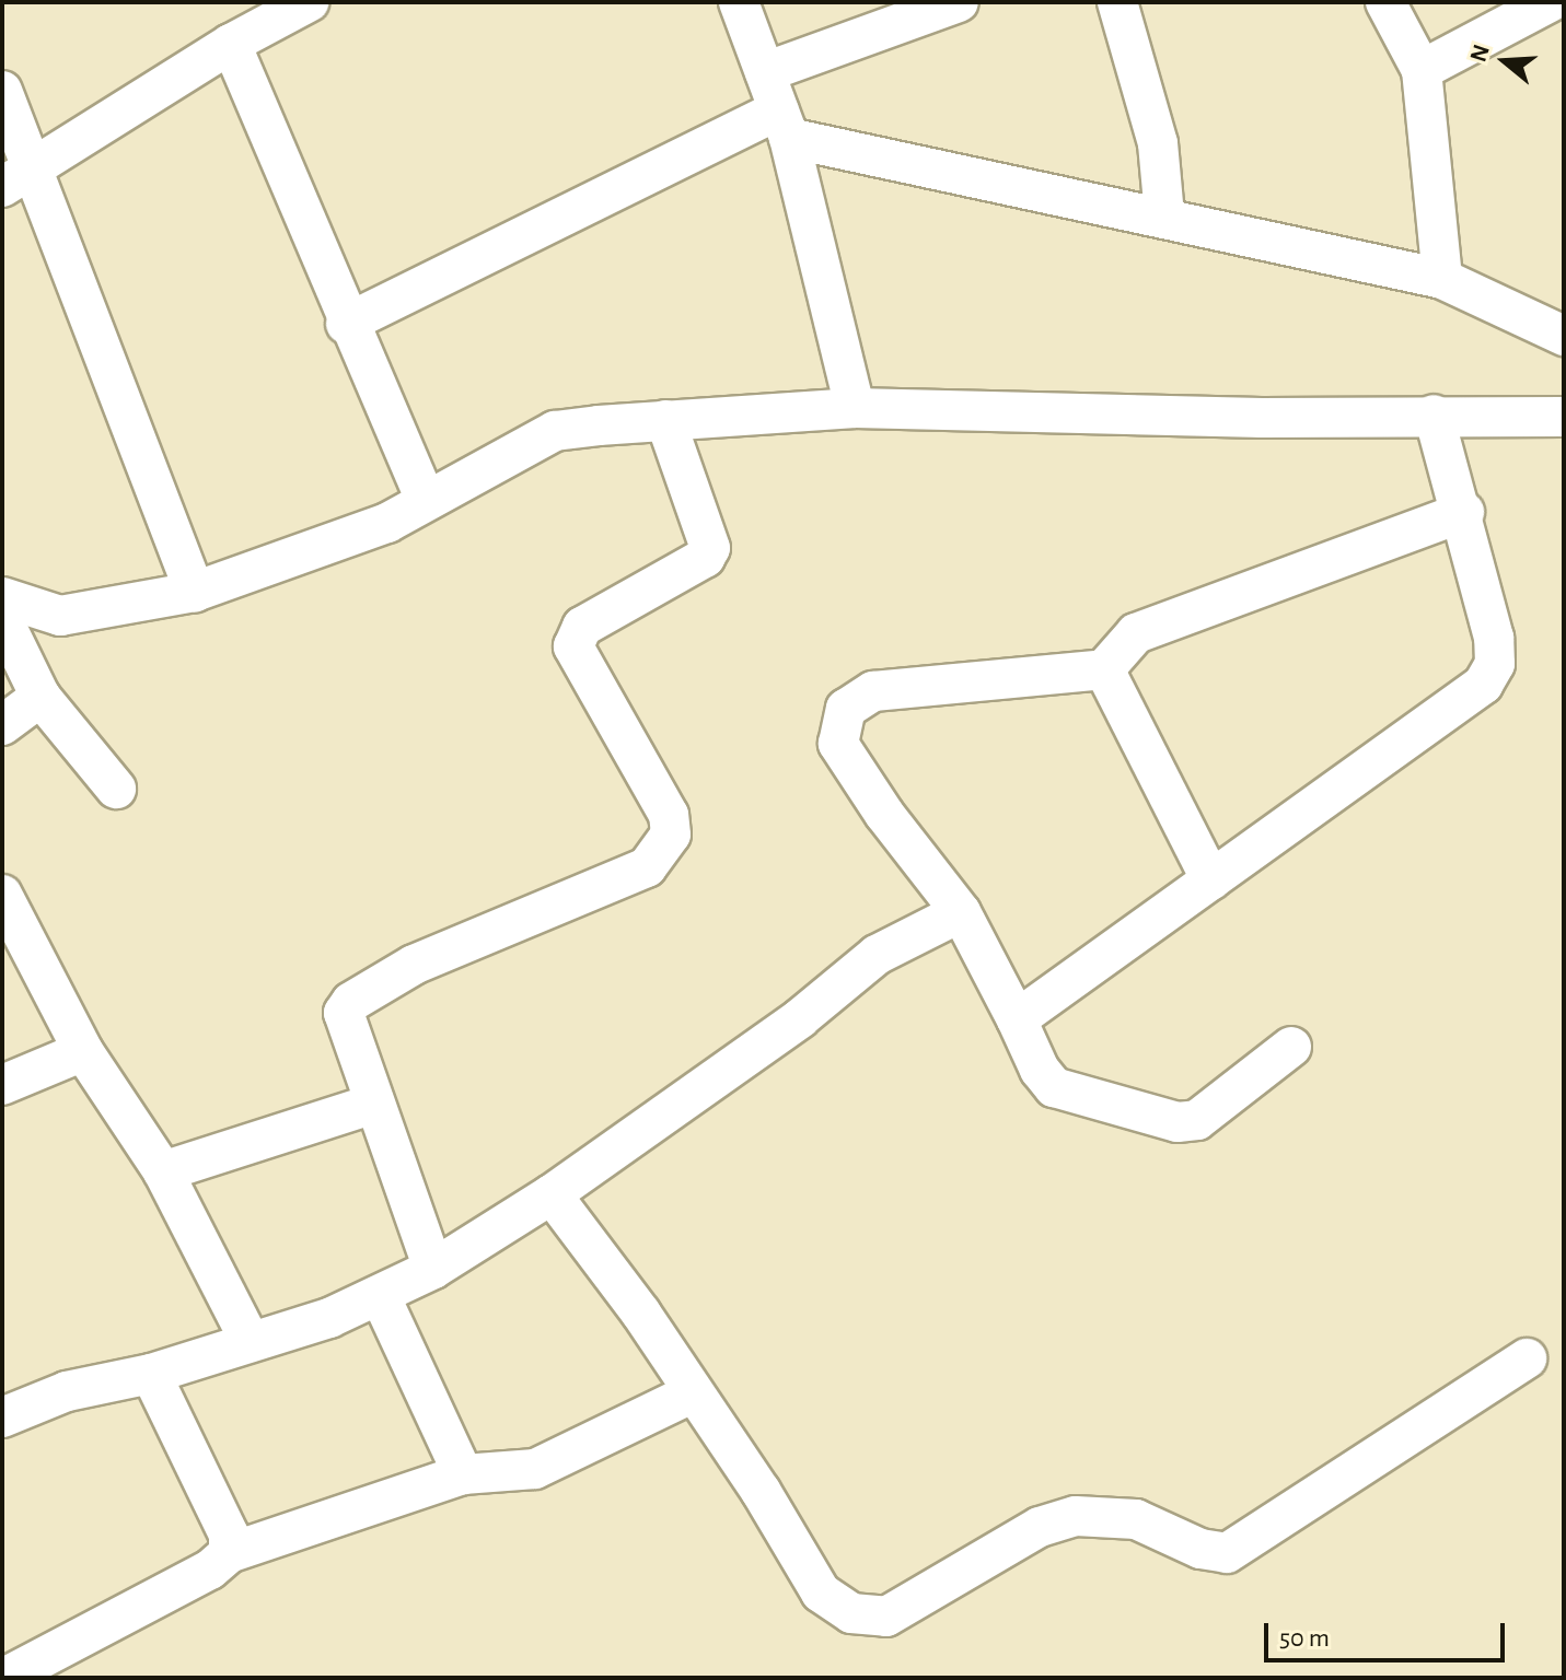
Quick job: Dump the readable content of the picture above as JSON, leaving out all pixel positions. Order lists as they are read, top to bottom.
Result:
{
  "scale_bar": "50 m",
  "north": "left"
}
